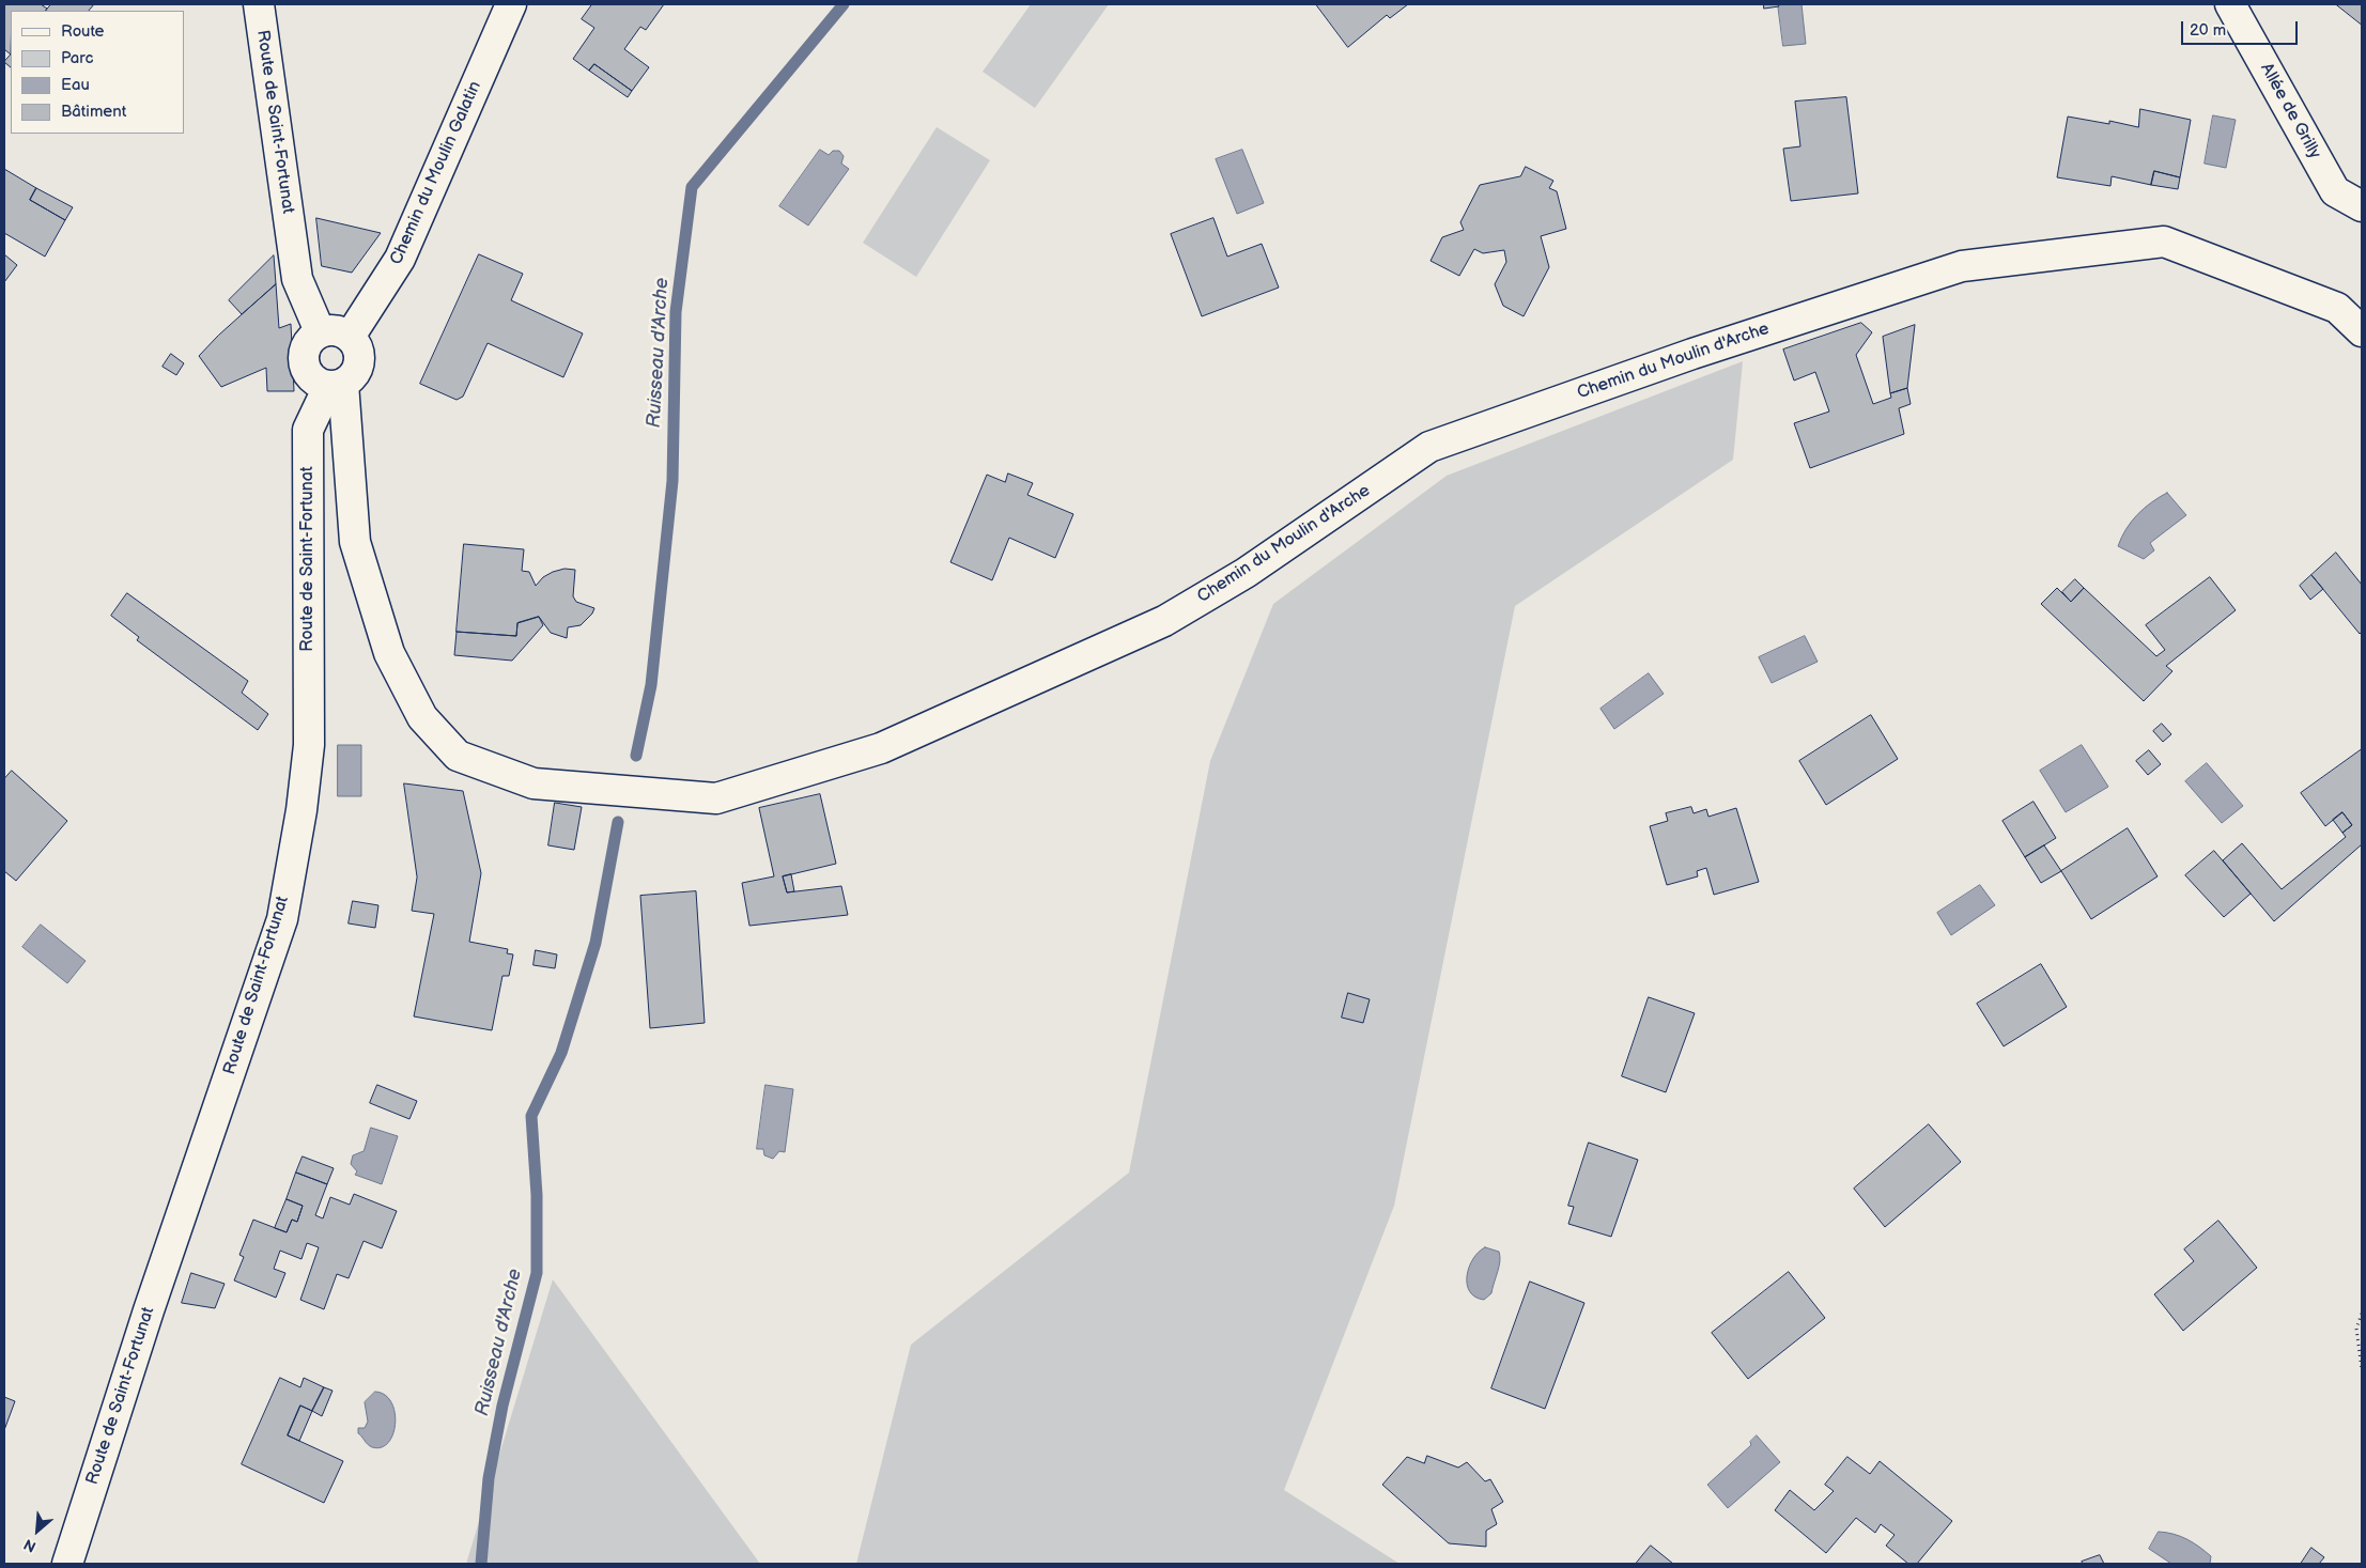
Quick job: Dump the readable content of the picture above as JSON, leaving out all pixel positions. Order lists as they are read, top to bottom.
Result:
{
  "streets": {
    "street": [
      "Allée de Grilly",
      "Route de Saint-Fortunat",
      "Chemin du Moulin Galatin",
      "Chemin du Moulin d'Arche"
    ]
  },
  "crossings": [
    ["Route de Saint-Fortunat", "Chemin du Moulin Galatin"],
    ["Route de Saint-Fortunat", "Chemin du Moulin d'Arche"],
    ["Chemin du Moulin Galatin", "Chemin du Moulin d'Arche"]
  ],
  "water": ["Ruisseau d'Arche"],
  "legend": [
    "Route",
    "Parc",
    "Eau",
    "Bâtiment"
  ],
  "scale_bar": "20 m",
  "north": "bottom left"
}
